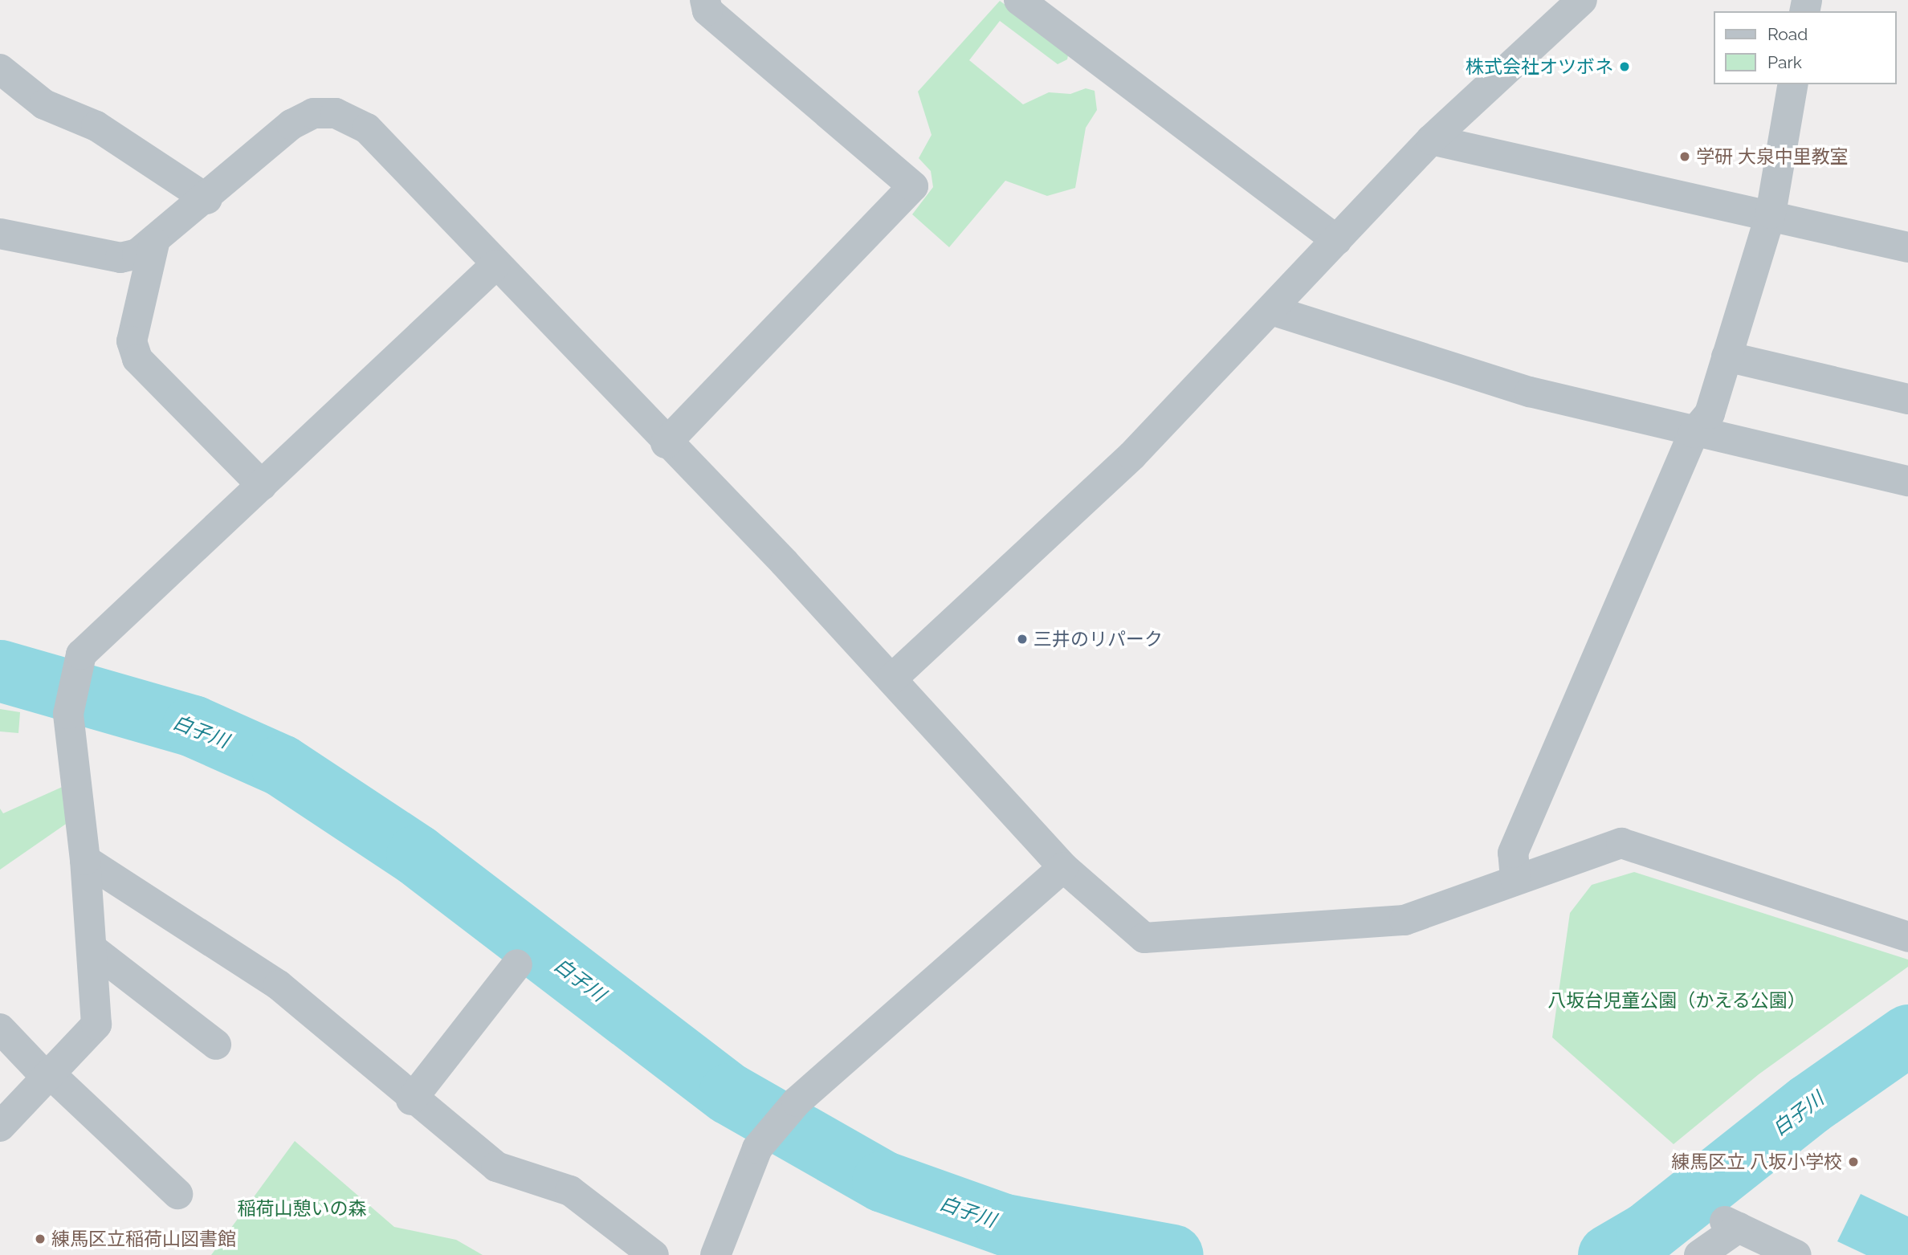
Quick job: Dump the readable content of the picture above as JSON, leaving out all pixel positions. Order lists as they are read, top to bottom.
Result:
{
  "water": ["白子川"],
  "parks": ["八坂台児童公園（かえる公園）", "稲荷山憩いの森"],
  "places": [
    "株式会社オツボネ",
    "学研 大泉中里教室",
    "三井のリパーク",
    "練馬区立 八坂小学校",
    "練馬区立稲荷山図書館"
  ],
  "legend": ["Road", "Park"]
}
